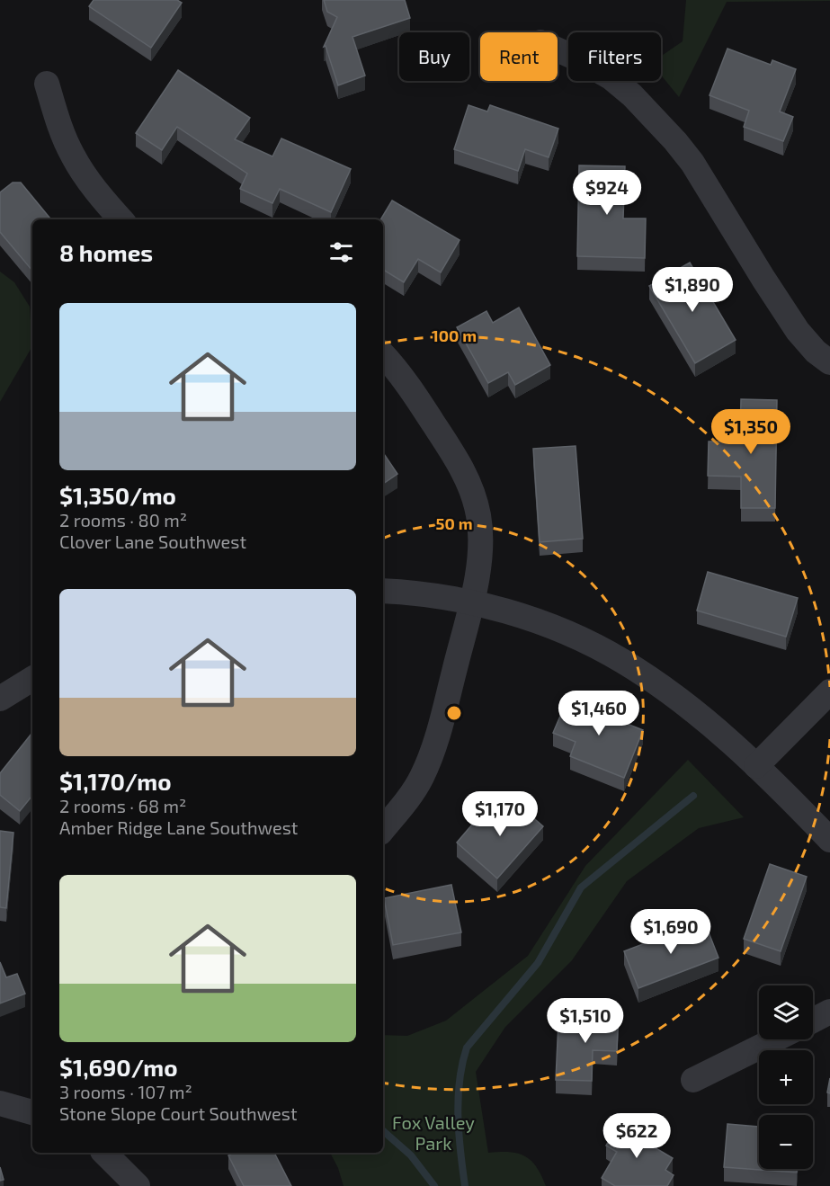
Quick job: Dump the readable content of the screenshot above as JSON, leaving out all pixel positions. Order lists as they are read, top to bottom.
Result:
{
  "parks": ["Fox Valley Park"],
  "page": {
    "chip": ["Buy", "Rent", "Filters"],
    "price": [
      "$924",
      "$1,890",
      "$1,350",
      "$1,460",
      "$1,170",
      "$1,690",
      "$1,510",
      "$622"
    ],
    "heading": "8 homes",
    "list": [
      {
        "name": "$1,350/mo",
        "note": "2 rooms · 80 m² · Clover Lane Southwest"
      },
      {
        "name": "$1,170/mo",
        "note": "2 rooms · 68 m² · Amber Ridge Lane Southwest"
      },
      {
        "name": "$1,690/mo",
        "note": "3 rooms · 107 m² · Stone Slope Court Southwest"
      }
    ],
    "map_buttons": ["+", "−"]
  },
  "rings": ["100 m", "50 m"]
}
